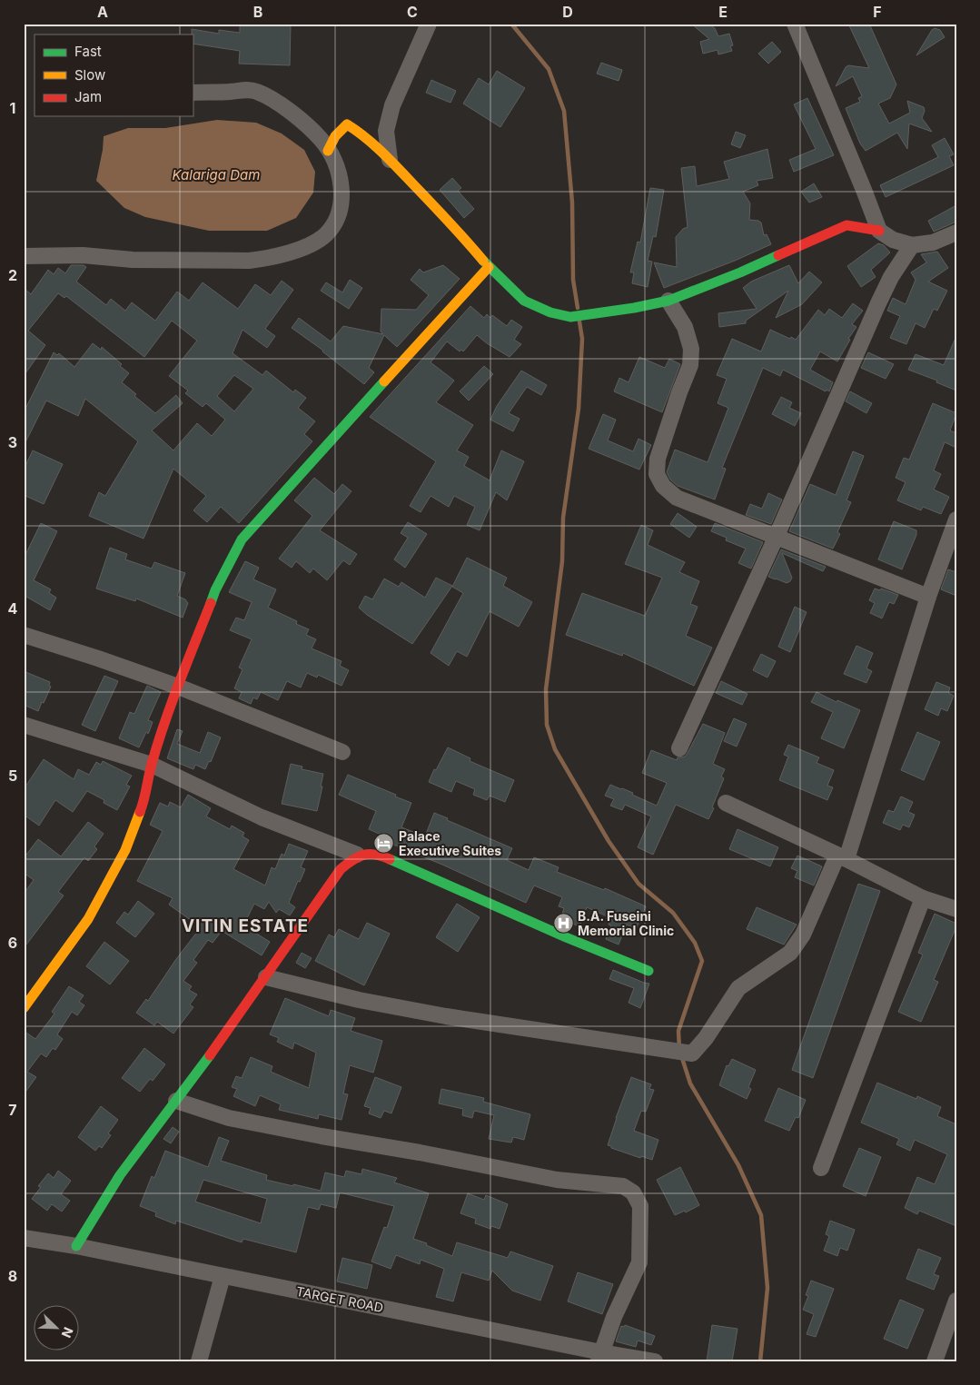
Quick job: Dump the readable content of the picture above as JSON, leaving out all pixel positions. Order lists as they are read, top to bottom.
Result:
{
  "streets": {
    "street": ["TARGET ROAD"]
  },
  "districts": ["VITIN ESTATE"],
  "water": ["Kalariga Dam"],
  "places": {
    "hotel": ["Palace Executive Suites"],
    "hospital": ["B.A. Fuseini Memorial Clinic"]
  },
  "legend": ["Fast", "Slow", "Jam"],
  "north": "bottom right",
  "grid": {
    "columns": [
      "A",
      "B",
      "C",
      "D",
      "E",
      "F"
    ],
    "rows": [
      "1",
      "2",
      "3",
      "4",
      "5",
      "6",
      "7",
      "8"
    ]
  }
}
